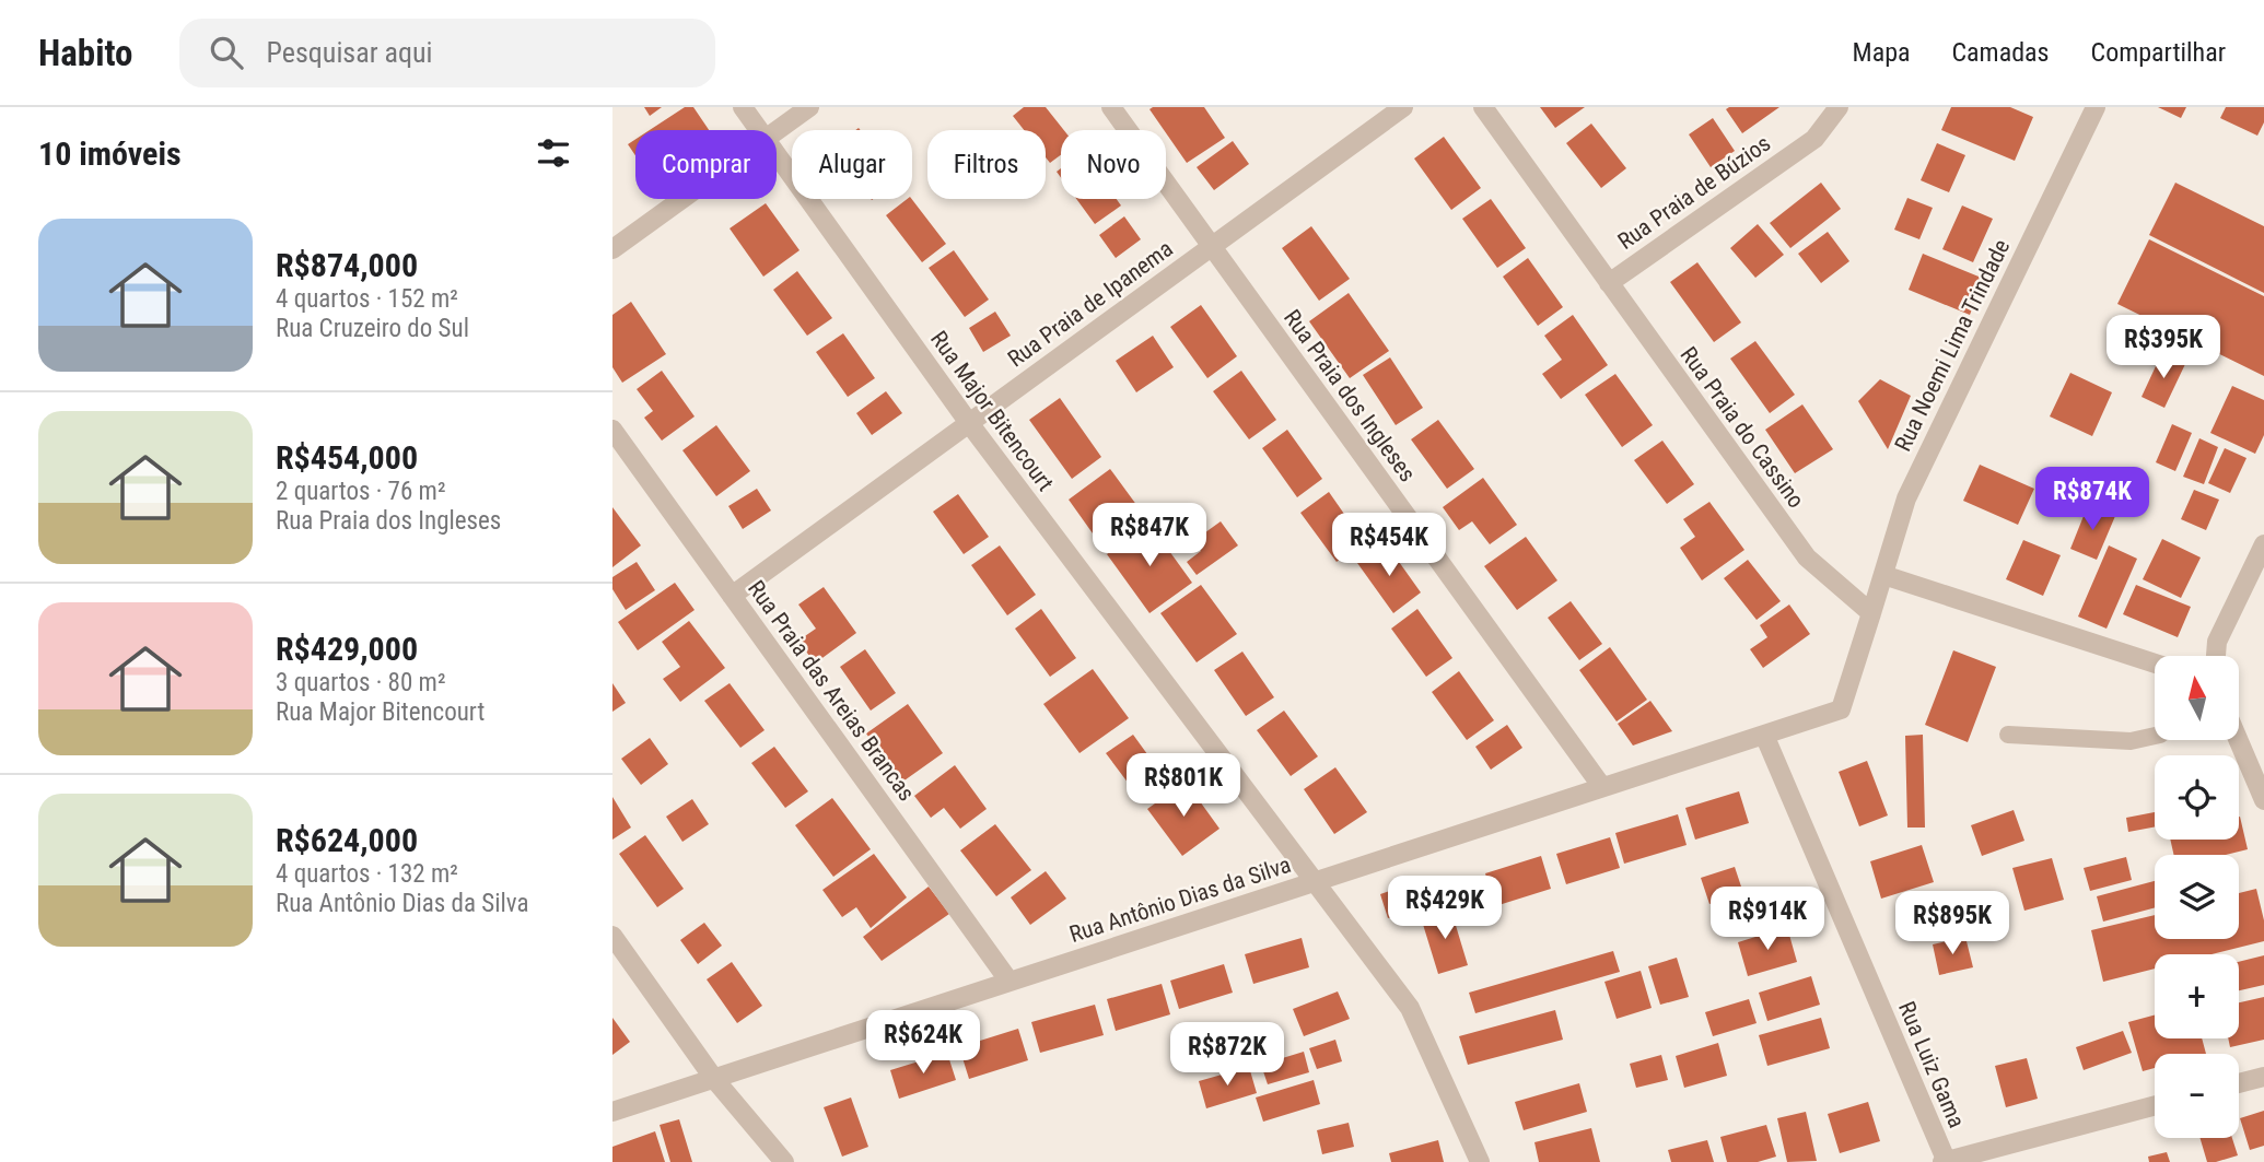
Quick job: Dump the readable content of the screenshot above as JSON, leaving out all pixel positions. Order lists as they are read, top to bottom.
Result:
{
  "streets": {
    "street": [
      "Rua Praia de Búzios",
      "Rua Praia de Ipanema",
      "Rua Noemi Lima Trindade",
      "Rua Praia dos Ingleses",
      "Rua Major Bitencourt",
      "Rua Praia do Cassino",
      "Rua Praia das Areias Brancas",
      "Rua Antônio Dias da Silva",
      "Rua Luiz Gama"
    ]
  },
  "crossings": [
    ["Rua Praia de Búzios", "Rua Praia do Cassino"],
    ["Rua Praia de Ipanema", "Rua Praia dos Ingleses"],
    ["Rua Praia de Ipanema", "Rua Major Bitencourt"],
    ["Rua Praia de Ipanema", "Rua Praia das Areias Brancas"],
    ["Rua Noemi Lima Trindade", "Rua Praia do Cassino"],
    ["Rua Praia dos Ingleses", "Rua Antônio Dias da Silva"],
    ["Rua Major Bitencourt", "Rua Antônio Dias da Silva"],
    ["Rua Praia das Areias Brancas", "Rua Antônio Dias da Silva"],
    ["Rua Antônio Dias da Silva", "Rua Luiz Gama"]
  ],
  "north": "top",
  "page": {
    "header": "Habito",
    "search": "Pesquisar aqui",
    "nav": ["Mapa", "Camadas", "Compartilhar"],
    "heading": "10 imóveis",
    "chip": [
      "Comprar",
      "Alugar",
      "Filtros",
      "Novo"
    ],
    "list": [
      {
        "name": "R$874,000",
        "note": "4 quartos · 152 m² · Rua Cruzeiro do Sul"
      },
      {
        "name": "R$454,000",
        "note": "2 quartos · 76 m² · Rua Praia dos Ingleses"
      },
      {
        "name": "R$429,000",
        "note": "3 quartos · 80 m² · Rua Major Bitencourt"
      },
      {
        "name": "R$624,000",
        "note": "4 quartos · 132 m² · Rua Antônio Dias da Silva"
      }
    ],
    "price": [
      "R$395K",
      "R$874K",
      "R$847K",
      "R$454K",
      "R$801K",
      "R$429K",
      "R$914K",
      "R$895K",
      "R$624K",
      "R$872K"
    ],
    "map_buttons": ["+", "−"]
  }
}
